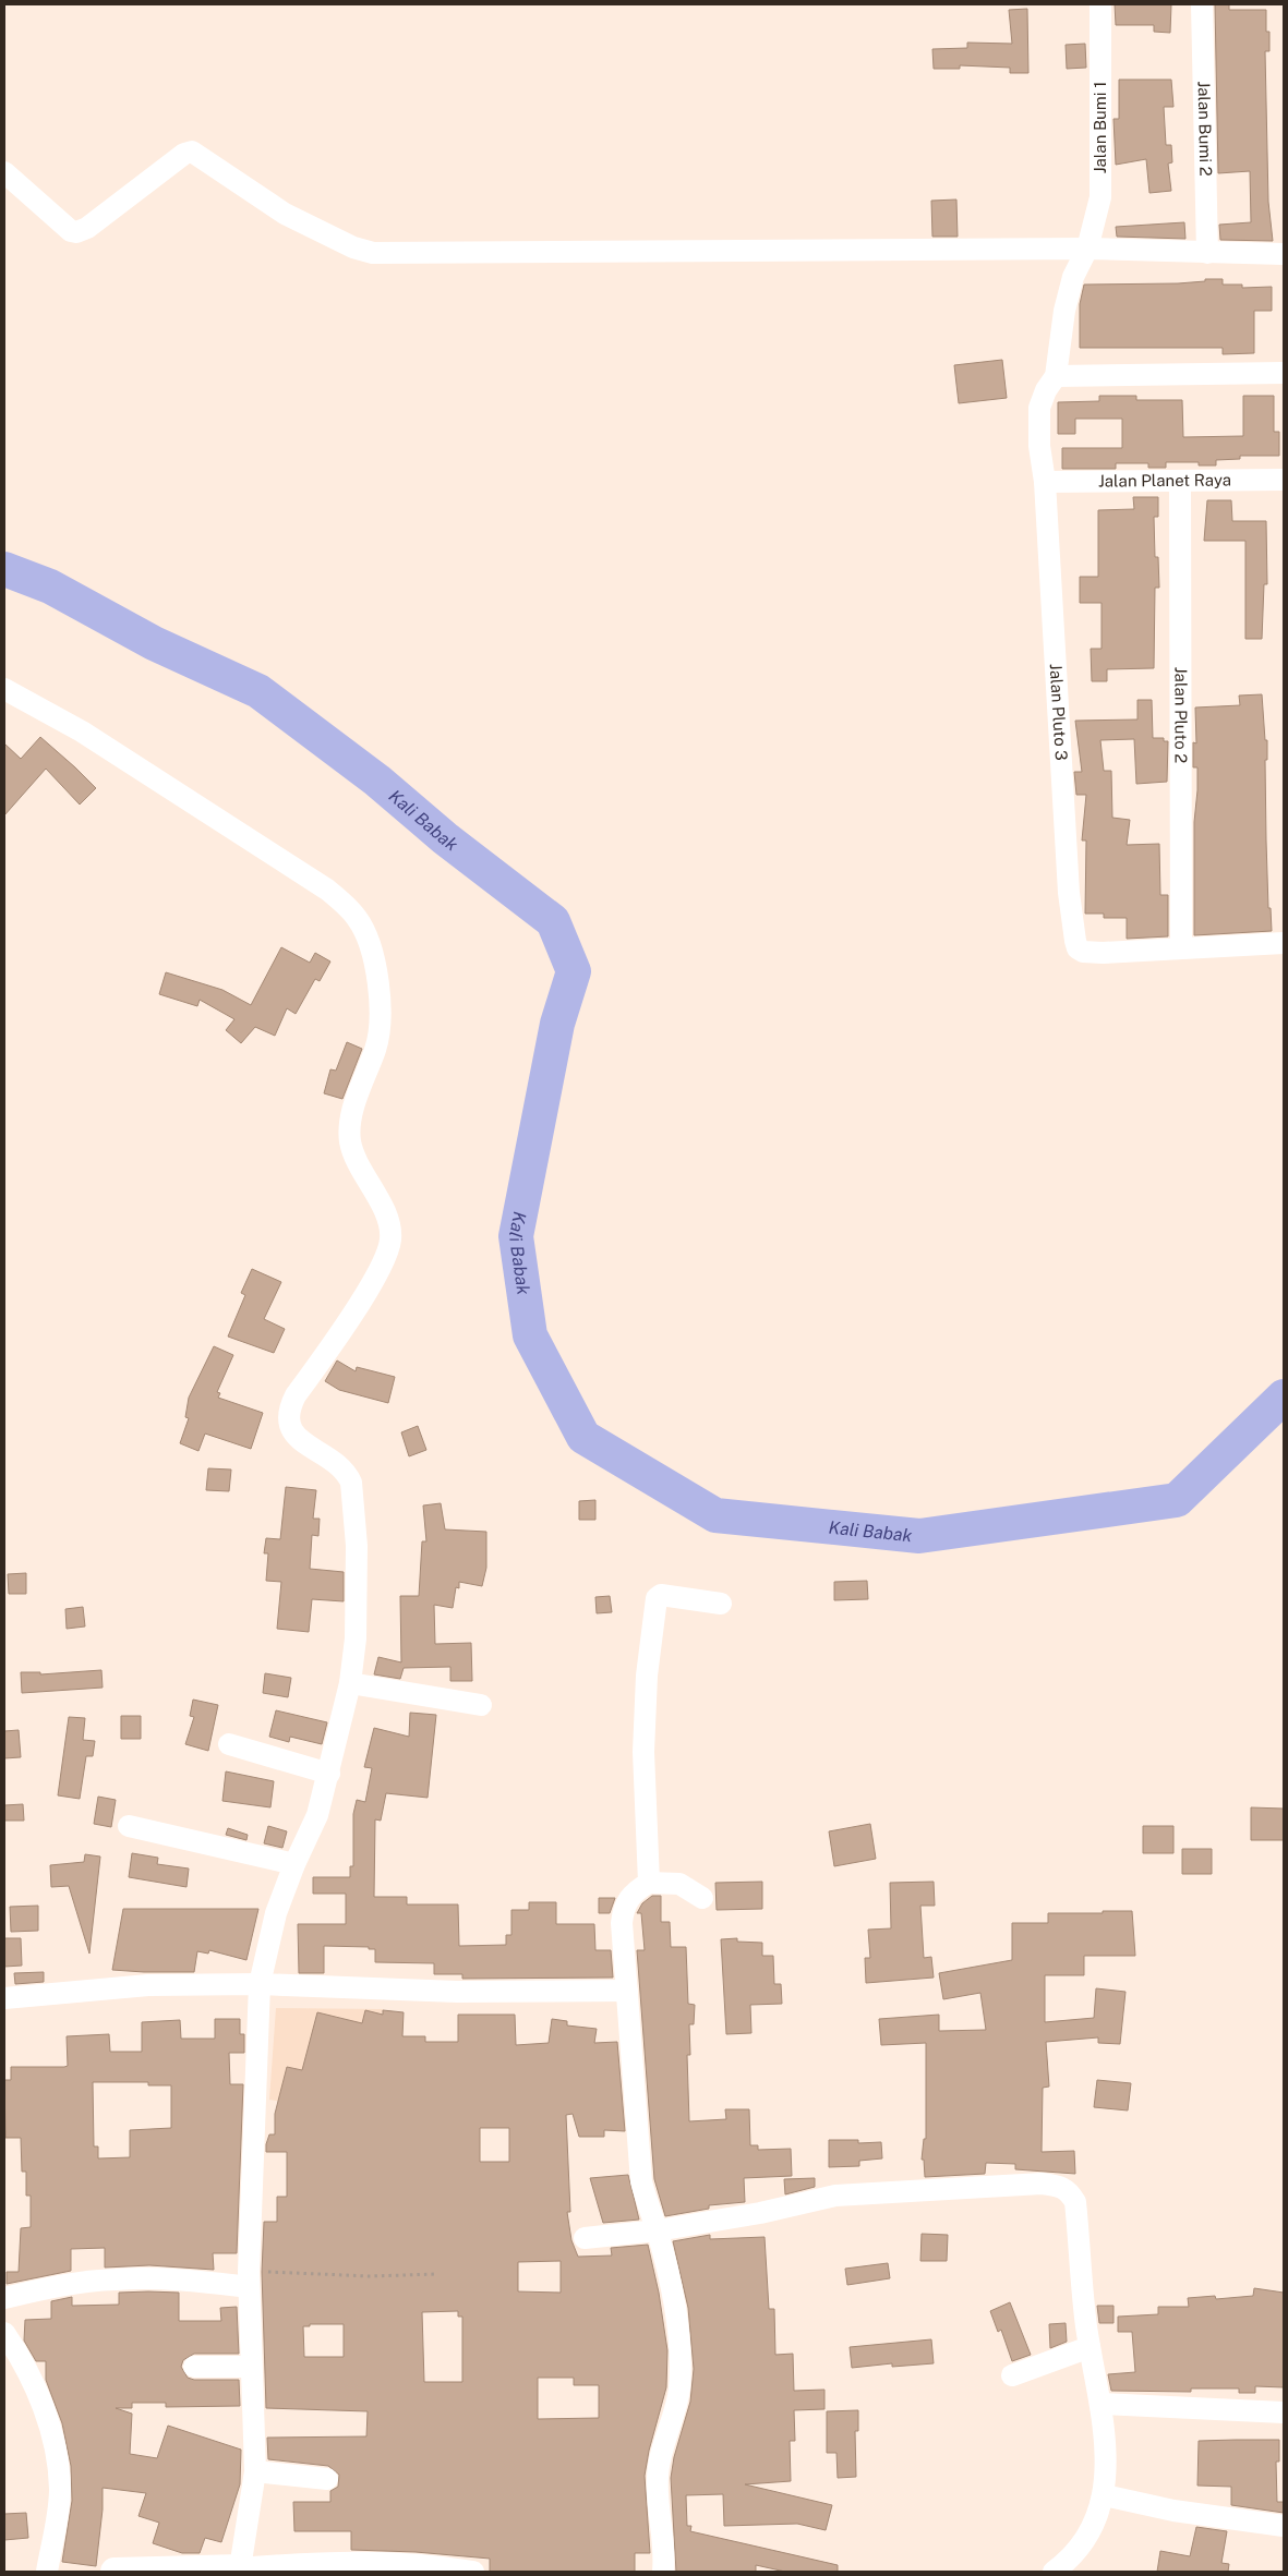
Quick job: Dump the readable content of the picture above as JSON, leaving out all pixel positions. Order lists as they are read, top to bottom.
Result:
{
  "streets": {
    "street": [
      "Jalan Bumi 1",
      "Jalan Bumi 2",
      "Jalan Planet Raya",
      "Jalan Pluto 3",
      "Jalan Pluto 2"
    ]
  },
  "crossings": [
    ["Jalan Bumi 1", "Jalan Pluto 3"],
    ["Jalan Planet Raya", "Jalan Pluto 3"],
    ["Jalan Planet Raya", "Jalan Pluto 2"],
    ["Jalan Pluto 3", "Jalan Pluto 2"]
  ],
  "water": ["Kali Babak"]
}
